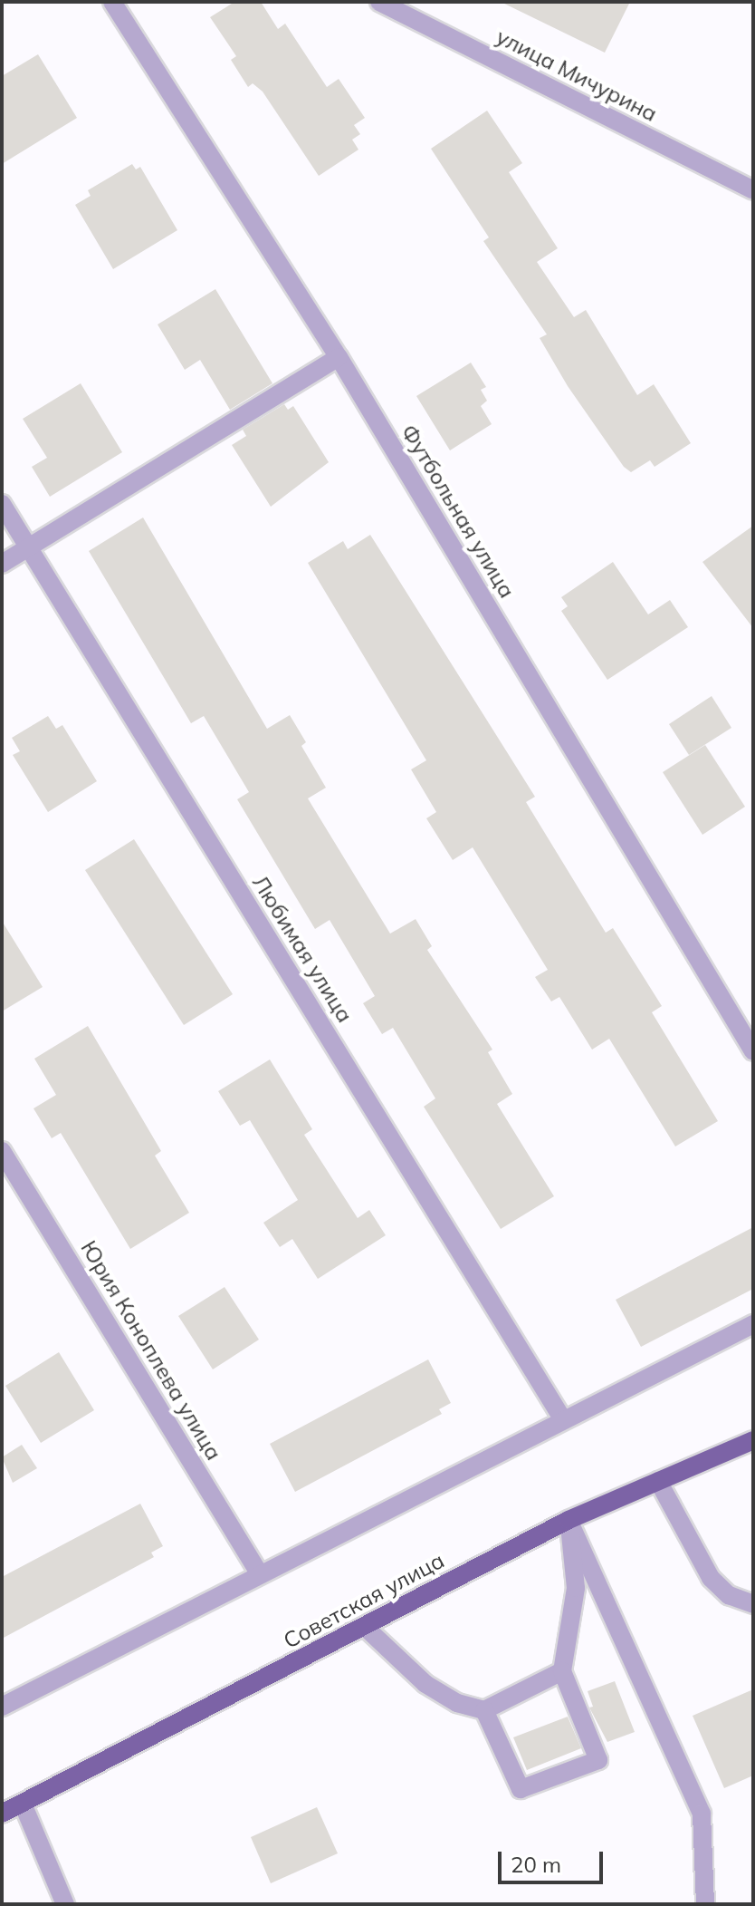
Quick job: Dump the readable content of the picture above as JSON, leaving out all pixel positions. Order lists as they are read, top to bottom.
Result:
{
  "streets": {
    "main road": ["Советская улица"],
    "street": [
      "улица Мичурина",
      "Футбольная улица",
      "Любимая улица",
      "Юрия Коноплева улица"
    ]
  },
  "scale_bar": "20 m"
}
